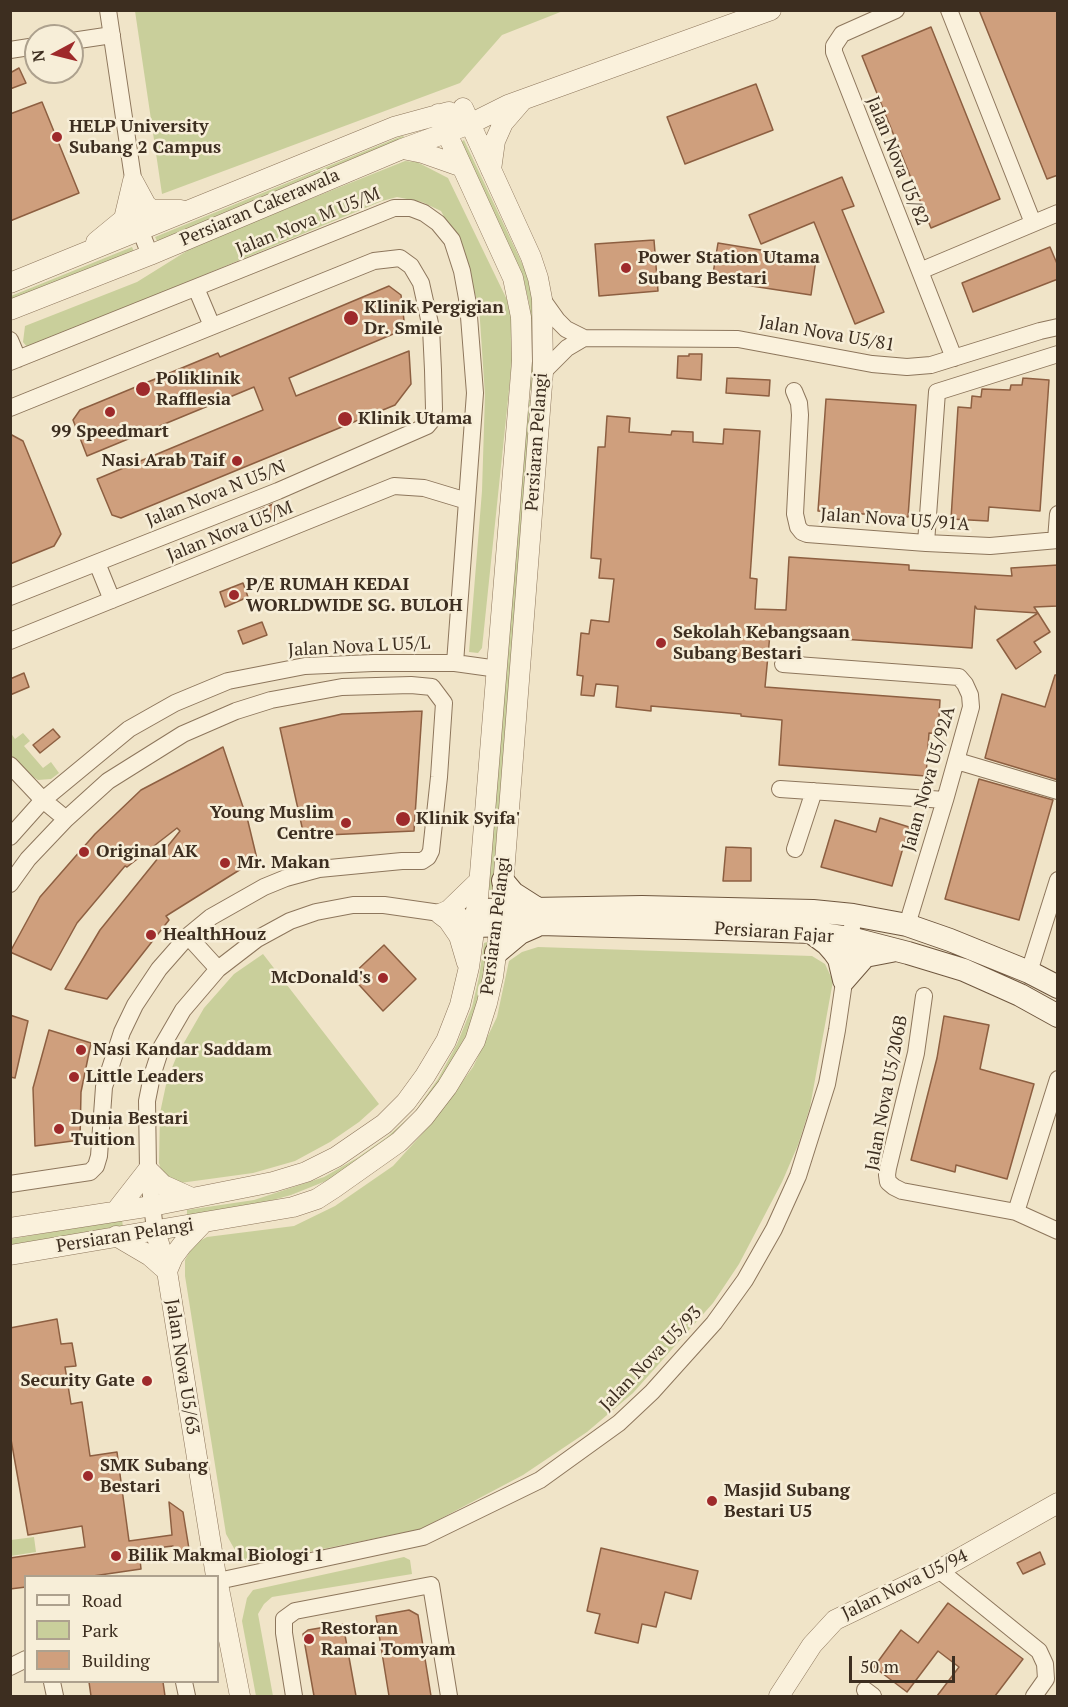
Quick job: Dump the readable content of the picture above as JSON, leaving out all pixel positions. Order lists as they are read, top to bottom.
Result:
{
  "streets": {
    "main road": ["Persiaran Fajar"],
    "street": [
      "Jalan Nova U5/82",
      "Persiaran Cakerawala",
      "Jalan Nova M U5/M",
      "Jalan Nova U5/81",
      "Persiaran Pelangi",
      "Jalan Nova N U5/N",
      "Jalan Nova U5/91A",
      "Jalan Nova U5/M",
      "Jalan Nova L U5/L",
      "Jalan Nova U5/92A",
      "Jalan Nova U5/206B",
      "Jalan Nova U5/93",
      "Jalan Nova U5/63",
      "Jalan Nova U5/94"
    ]
  },
  "crossings": [
    ["Jalan Nova U5/82", "Jalan Nova U5/81"],
    ["Persiaran Cakerawala", "Persiaran Pelangi"],
    ["Jalan Nova M U5/M", "Jalan Nova U5/M"],
    ["Jalan Nova M U5/M", "Jalan Nova L U5/L"],
    ["Persiaran Pelangi", "Jalan Nova L U5/L"],
    ["Persiaran Pelangi", "Jalan Nova U5/63"],
    ["Persiaran Fajar", "Jalan Nova U5/93"]
  ],
  "places": [
    "HELP University Subang 2 Campus",
    "Power Station Utama Subang Bestari",
    "Klinik Pergigian Dr. Smile",
    "Poliklinik Rafflesia",
    "99 Speedmart",
    "Klinik Utama",
    "Nasi Arab Taif",
    "P/E RUMAH KEDAI WORLDWIDE SG. BULOH",
    "Sekolah Kebangsaan Subang Bestari",
    "Klinik Syifa'",
    "Young Muslim Centre",
    "Original AK",
    "Mr. Makan",
    "HealthHouz",
    "McDonald's",
    "Nasi Kandar Saddam",
    "Little Leaders",
    "Dunia Bestari Tuition",
    "Security Gate",
    "SMK Subang Bestari",
    "Masjid Subang Bestari U5",
    "Bilik Makmal Biologi 1",
    "Restoran Ramai Tomyam"
  ],
  "legend": ["Road", "Park", "Building"],
  "scale_bar": "50 m",
  "north": "left"
}
